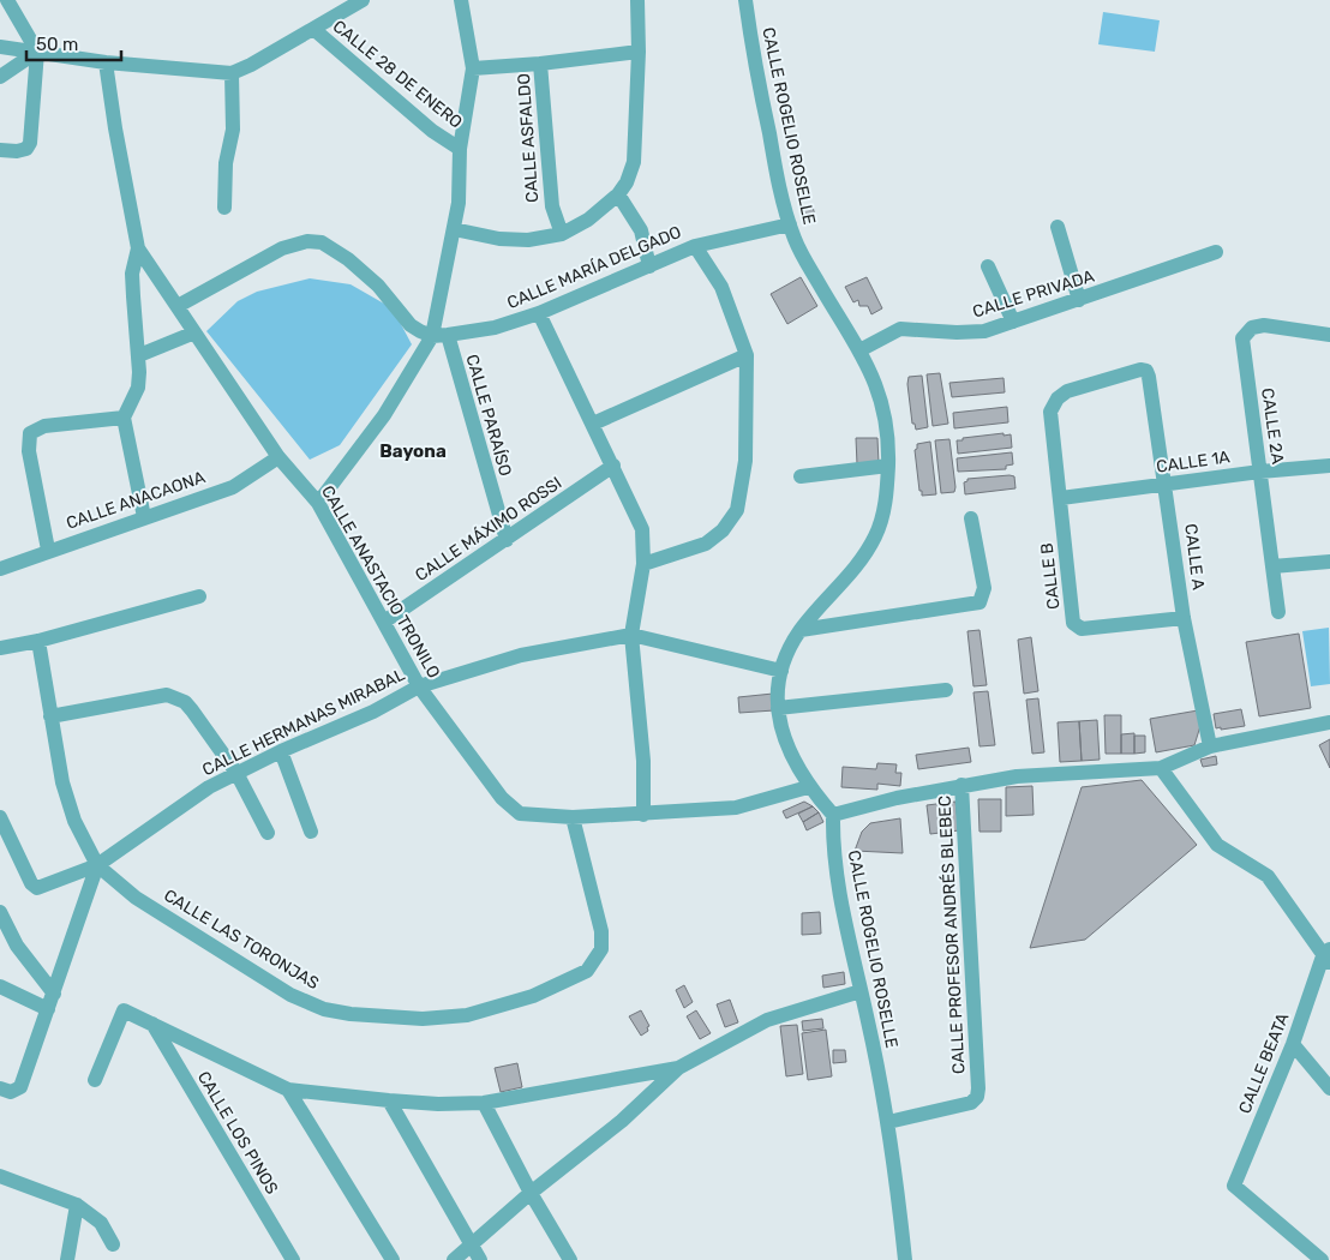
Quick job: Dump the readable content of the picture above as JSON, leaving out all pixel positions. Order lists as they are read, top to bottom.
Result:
{
  "streets": {
    "street": [
      "CALLE 28 DE ENERO",
      "CALLE ROGELIO ROSELLE",
      "CALLE ASFALDO",
      "CALLE MARÍA DELGADO",
      "CALLE PRIVADA",
      "CALLE PARAÍSO",
      "CALLE 2A",
      "CALLE 1A",
      "CALLE ANACAONA",
      "CALLE MÁXIMO ROSSI",
      "CALLE A",
      "CALLE B",
      "CALLE ANASTACIO TRONILO",
      "CALLE HERMANAS MIRABAL",
      "CALLE PROFESOR ANDRÉS BLEBEC",
      "CALLE LAS TORONJAS",
      "CALLE BEATA",
      "CALLE LOS PINOS"
    ]
  },
  "crossings": [
    ["CALLE ROGELIO ROSELLE", "CALLE MARÍA DELGADO"],
    ["CALLE ROGELIO ROSELLE", "CALLE PRIVADA"],
    ["CALLE ROGELIO ROSELLE", "CALLE ANASTACIO TRONILO"],
    ["CALLE ROGELIO ROSELLE", "CALLE HERMANAS MIRABAL"],
    ["CALLE ROGELIO ROSELLE", "CALLE PROFESOR ANDRÉS BLEBEC"],
    ["CALLE MARÍA DELGADO", "CALLE PARAÍSO"],
    ["CALLE PARAÍSO", "CALLE MÁXIMO ROSSI"],
    ["CALLE 2A", "CALLE 1A"],
    ["CALLE 1A", "CALLE A"],
    ["CALLE 1A", "CALLE B"],
    ["CALLE ANACAONA", "CALLE ANASTACIO TRONILO"],
    ["CALLE MÁXIMO ROSSI", "CALLE ANASTACIO TRONILO"],
    ["CALLE A", "CALLE B"],
    ["CALLE ANASTACIO TRONILO", "CALLE HERMANAS MIRABAL"],
    ["CALLE ANASTACIO TRONILO", "CALLE LAS TORONJAS"],
    ["CALLE HERMANAS MIRABAL", "CALLE LAS TORONJAS"]
  ],
  "districts": ["Bayona"],
  "scale_bar": "50 m"
}
